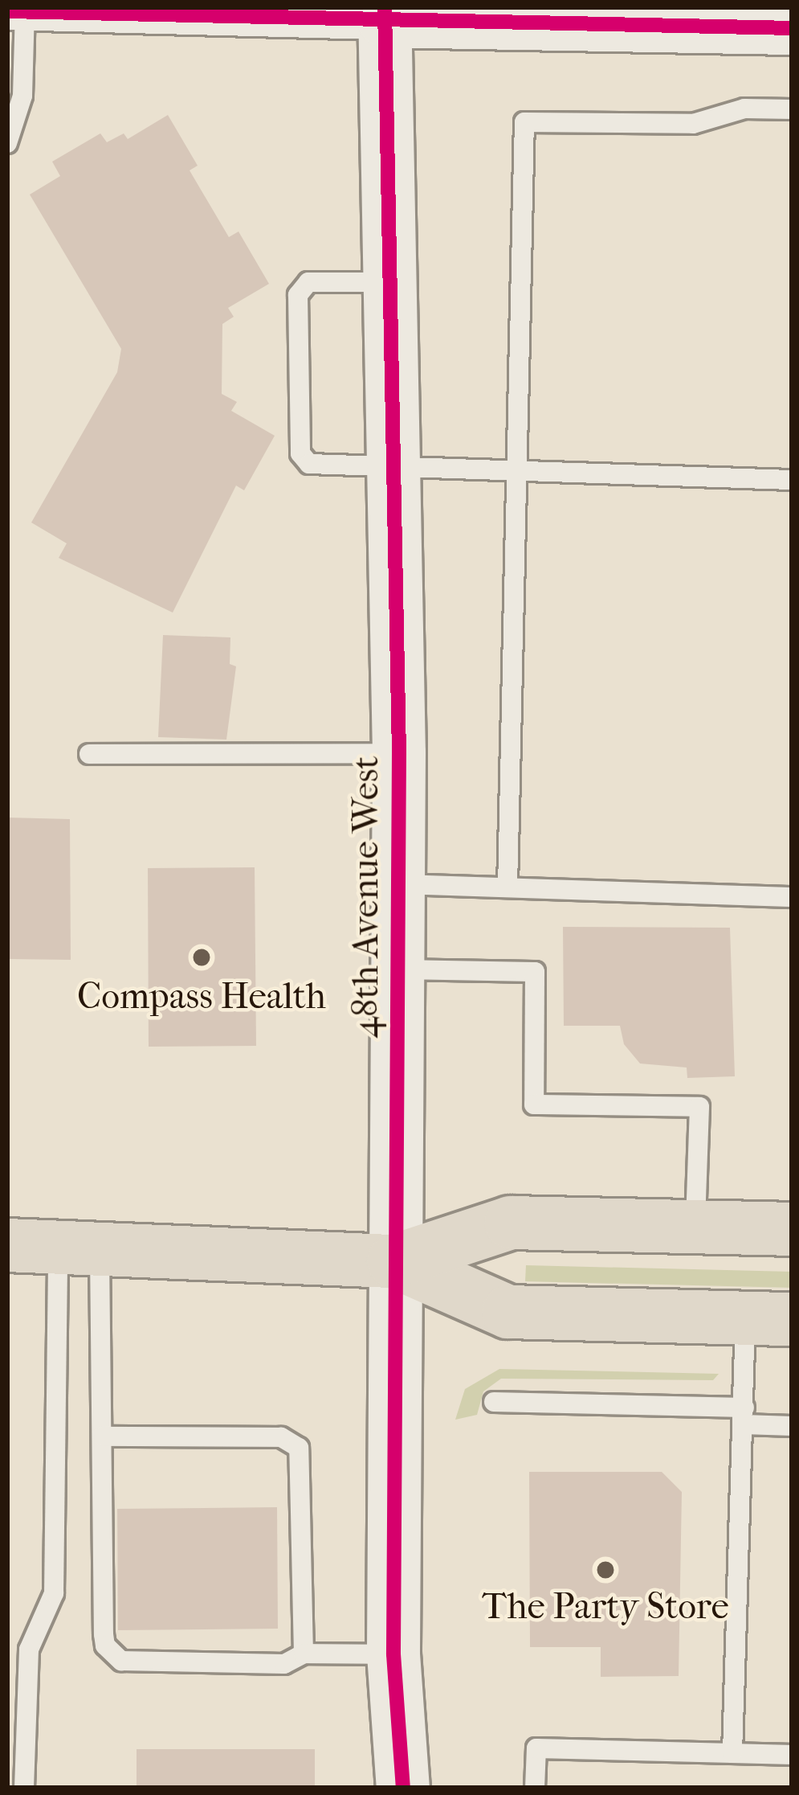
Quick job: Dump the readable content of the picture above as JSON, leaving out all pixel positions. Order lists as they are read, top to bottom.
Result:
{
  "streets": {
    "street": ["48th Avenue West"]
  },
  "places": ["Compass Health", "The Party Store"]
}
